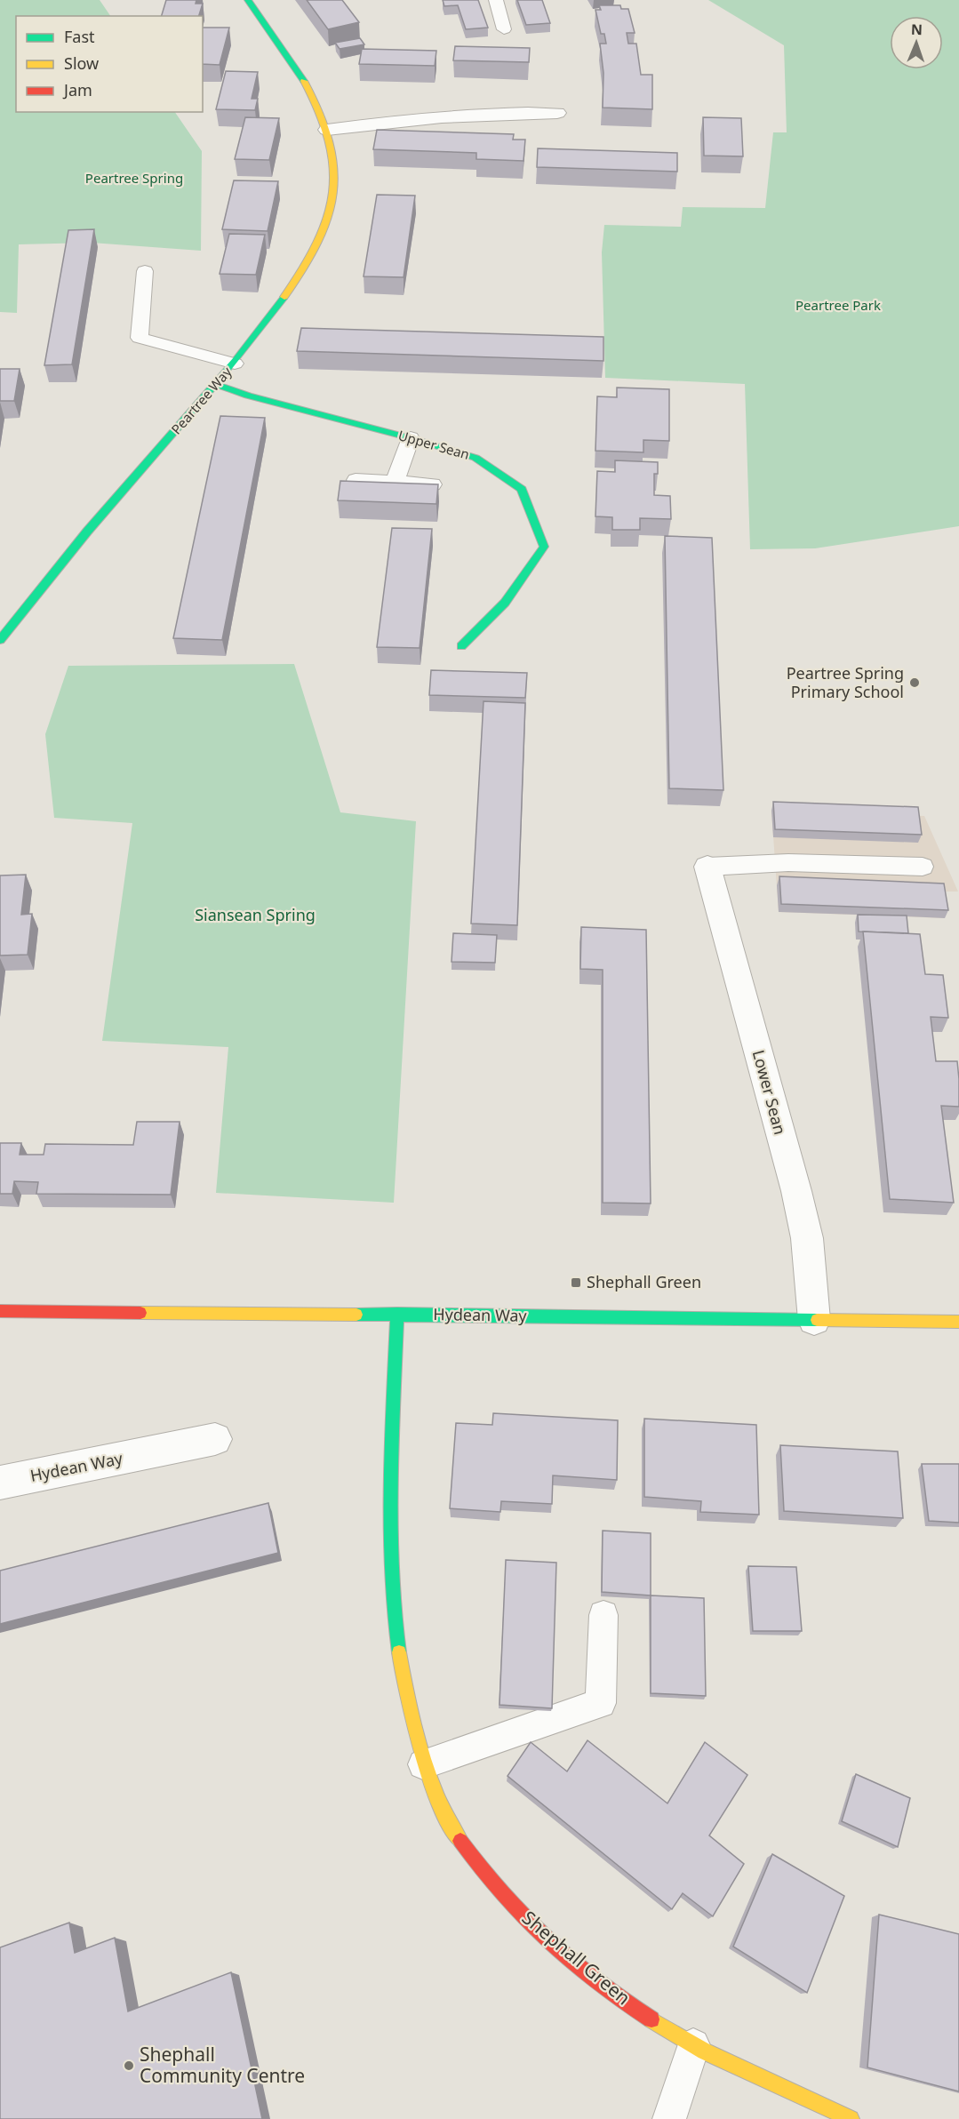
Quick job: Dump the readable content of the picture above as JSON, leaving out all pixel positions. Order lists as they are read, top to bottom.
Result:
{
  "streets": {
    "street": [
      "Peartree Way",
      "Upper Sean",
      "Lower Sean",
      "Hydean Way",
      "Shephall Green"
    ]
  },
  "crossings": [
    ["Peartree Way", "Upper Sean"],
    ["Lower Sean", "Hydean Way"],
    ["Hydean Way", "Shephall Green"]
  ],
  "parks": ["Peartree Spring", "Peartree Park", "Siansean Spring"],
  "places": {
    "other": ["Peartree Spring Primary School", "Shephall Community Centre"],
    "transit": ["Shephall Green"]
  },
  "legend": ["Fast", "Slow", "Jam"],
  "north": "top"
}
